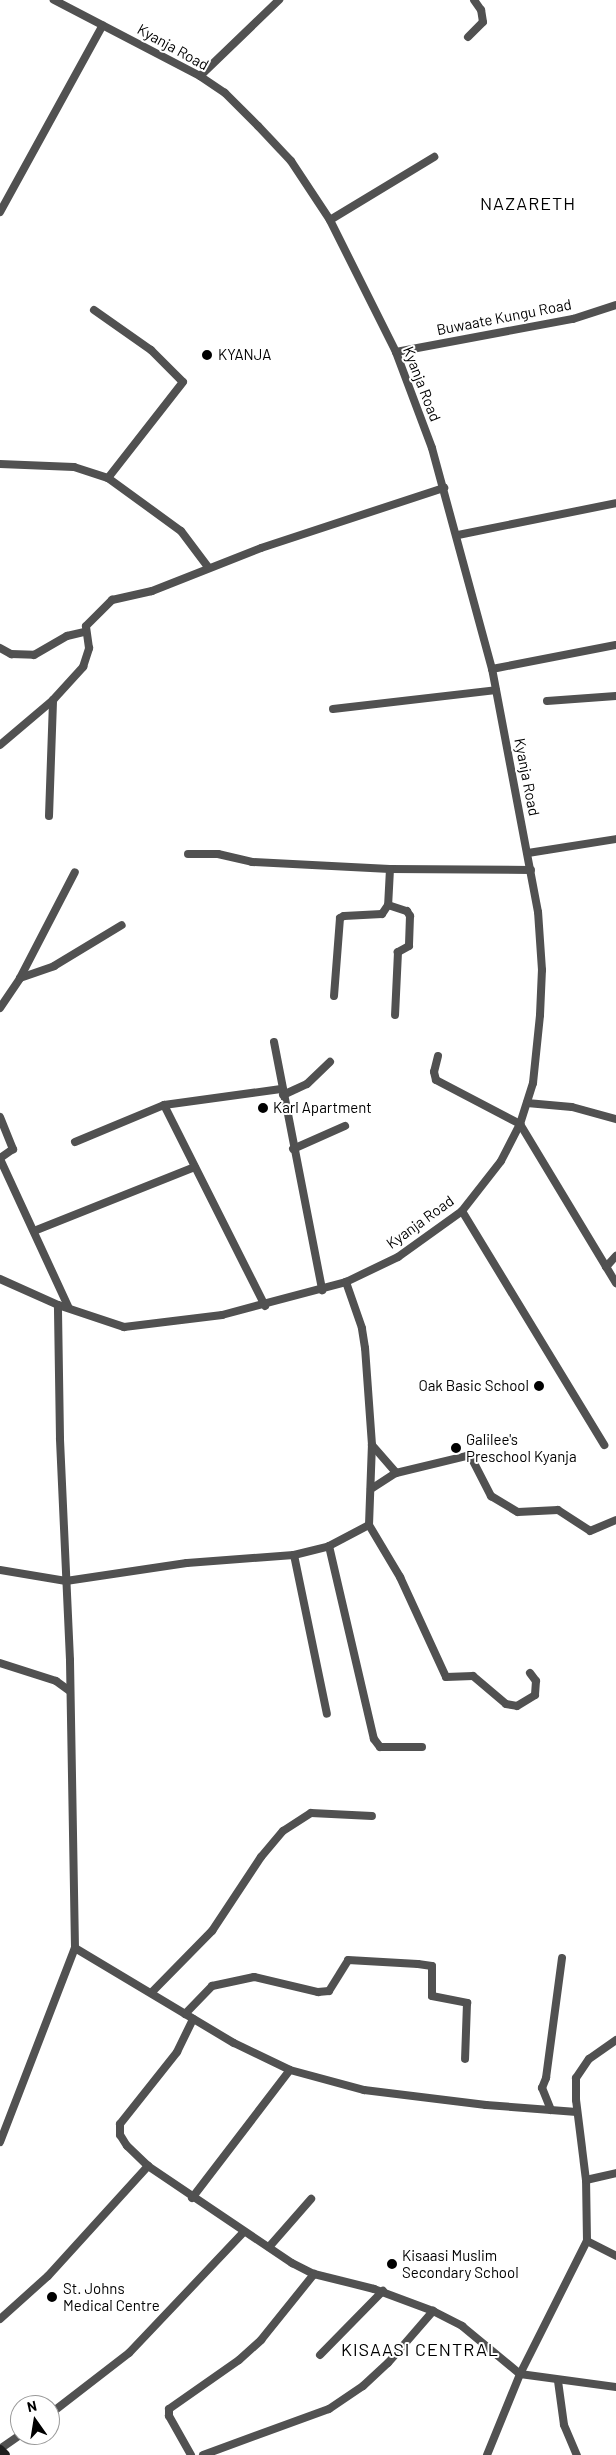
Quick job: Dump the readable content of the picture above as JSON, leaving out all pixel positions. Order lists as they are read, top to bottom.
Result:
{
  "streets": {
    "street": ["Kyanja Road", "Buwaate Kungu Road"]
  },
  "crossings": [
    ["Kyanja Road", "Buwaate Kungu Road"]
  ],
  "districts": ["NAZARETH", "KISAASI CENTRAL"],
  "places": [
    "KYANJA",
    "Karl Apartment",
    "Oak Basic School",
    "Galilee's Preschool Kyanja",
    "Kisaasi Muslim Secondary School",
    "St. Johns Medical Centre"
  ],
  "north": "top"
}
